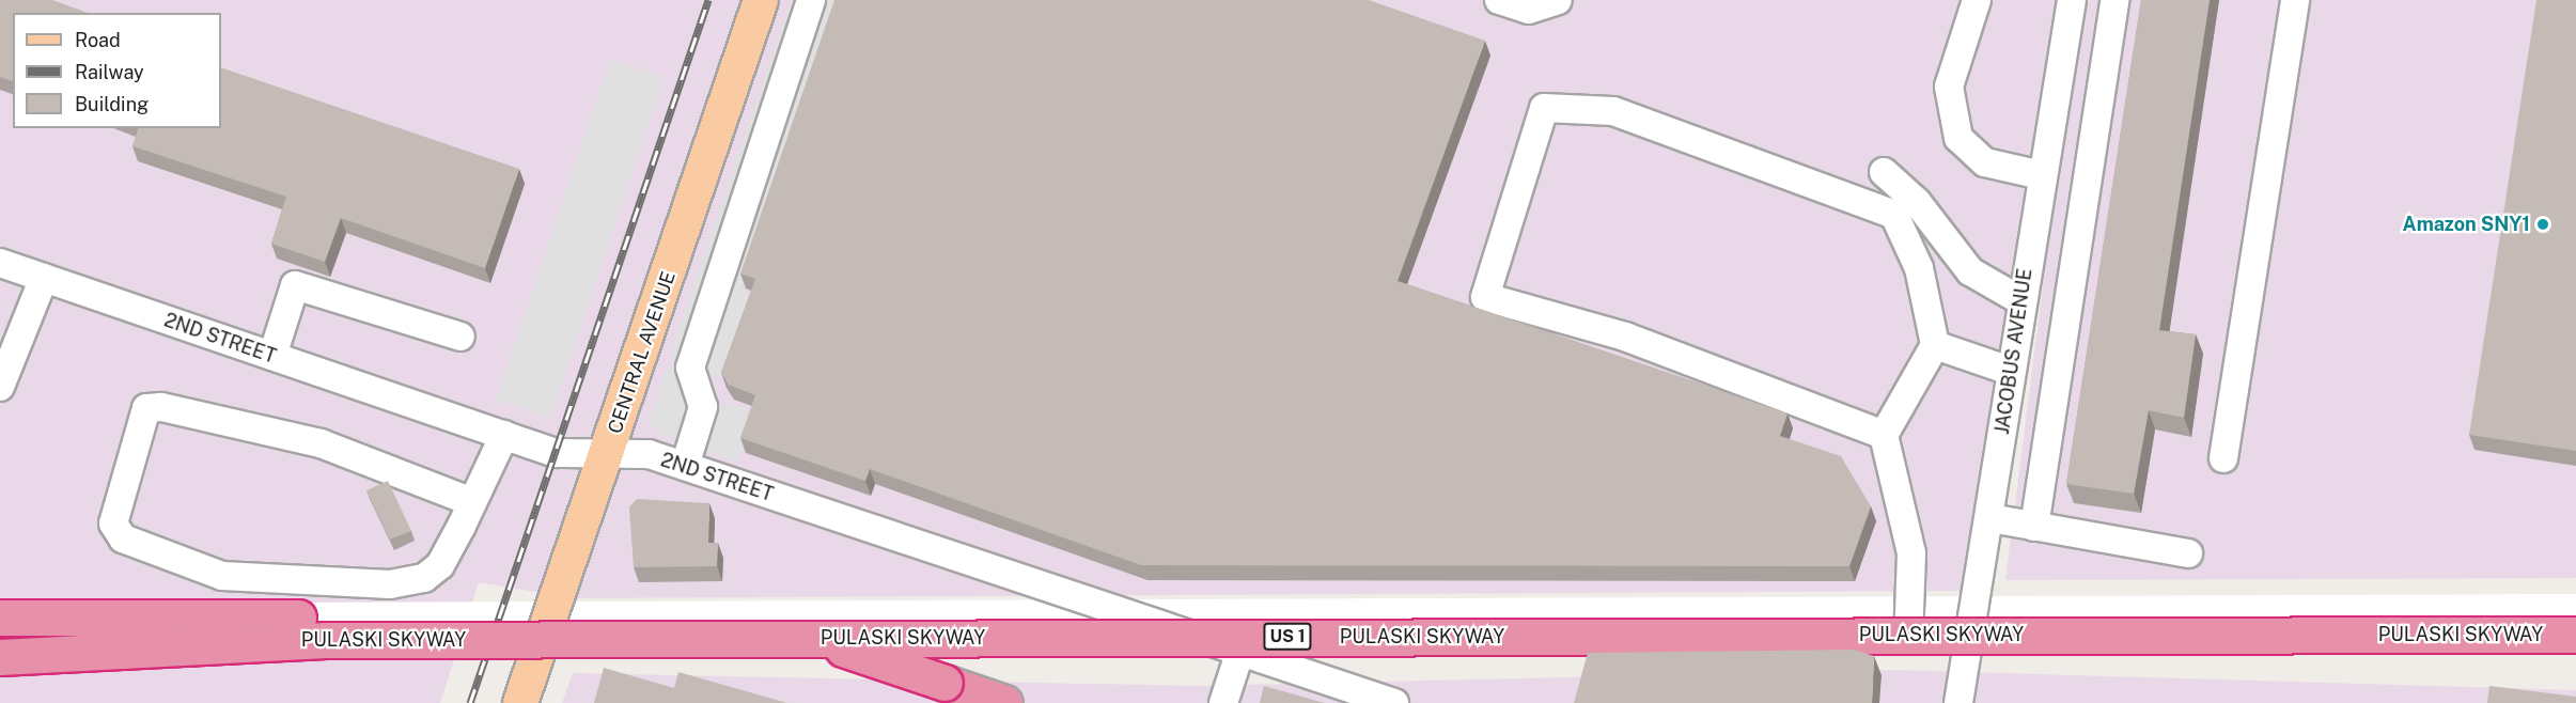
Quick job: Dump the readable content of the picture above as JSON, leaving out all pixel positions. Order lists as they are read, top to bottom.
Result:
{
  "streets": {
    "highway": ["PULASKI SKYWAY", "US 1"],
    "main road": ["CENTRAL AVENUE"],
    "street": ["2ND STREET", "JACOBUS AVENUE"]
  },
  "crossings": [
    ["2ND STREET", "CENTRAL AVENUE"]
  ],
  "places": ["Amazon SNY1"],
  "legend": ["Road", "Railway", "Building"]
}
